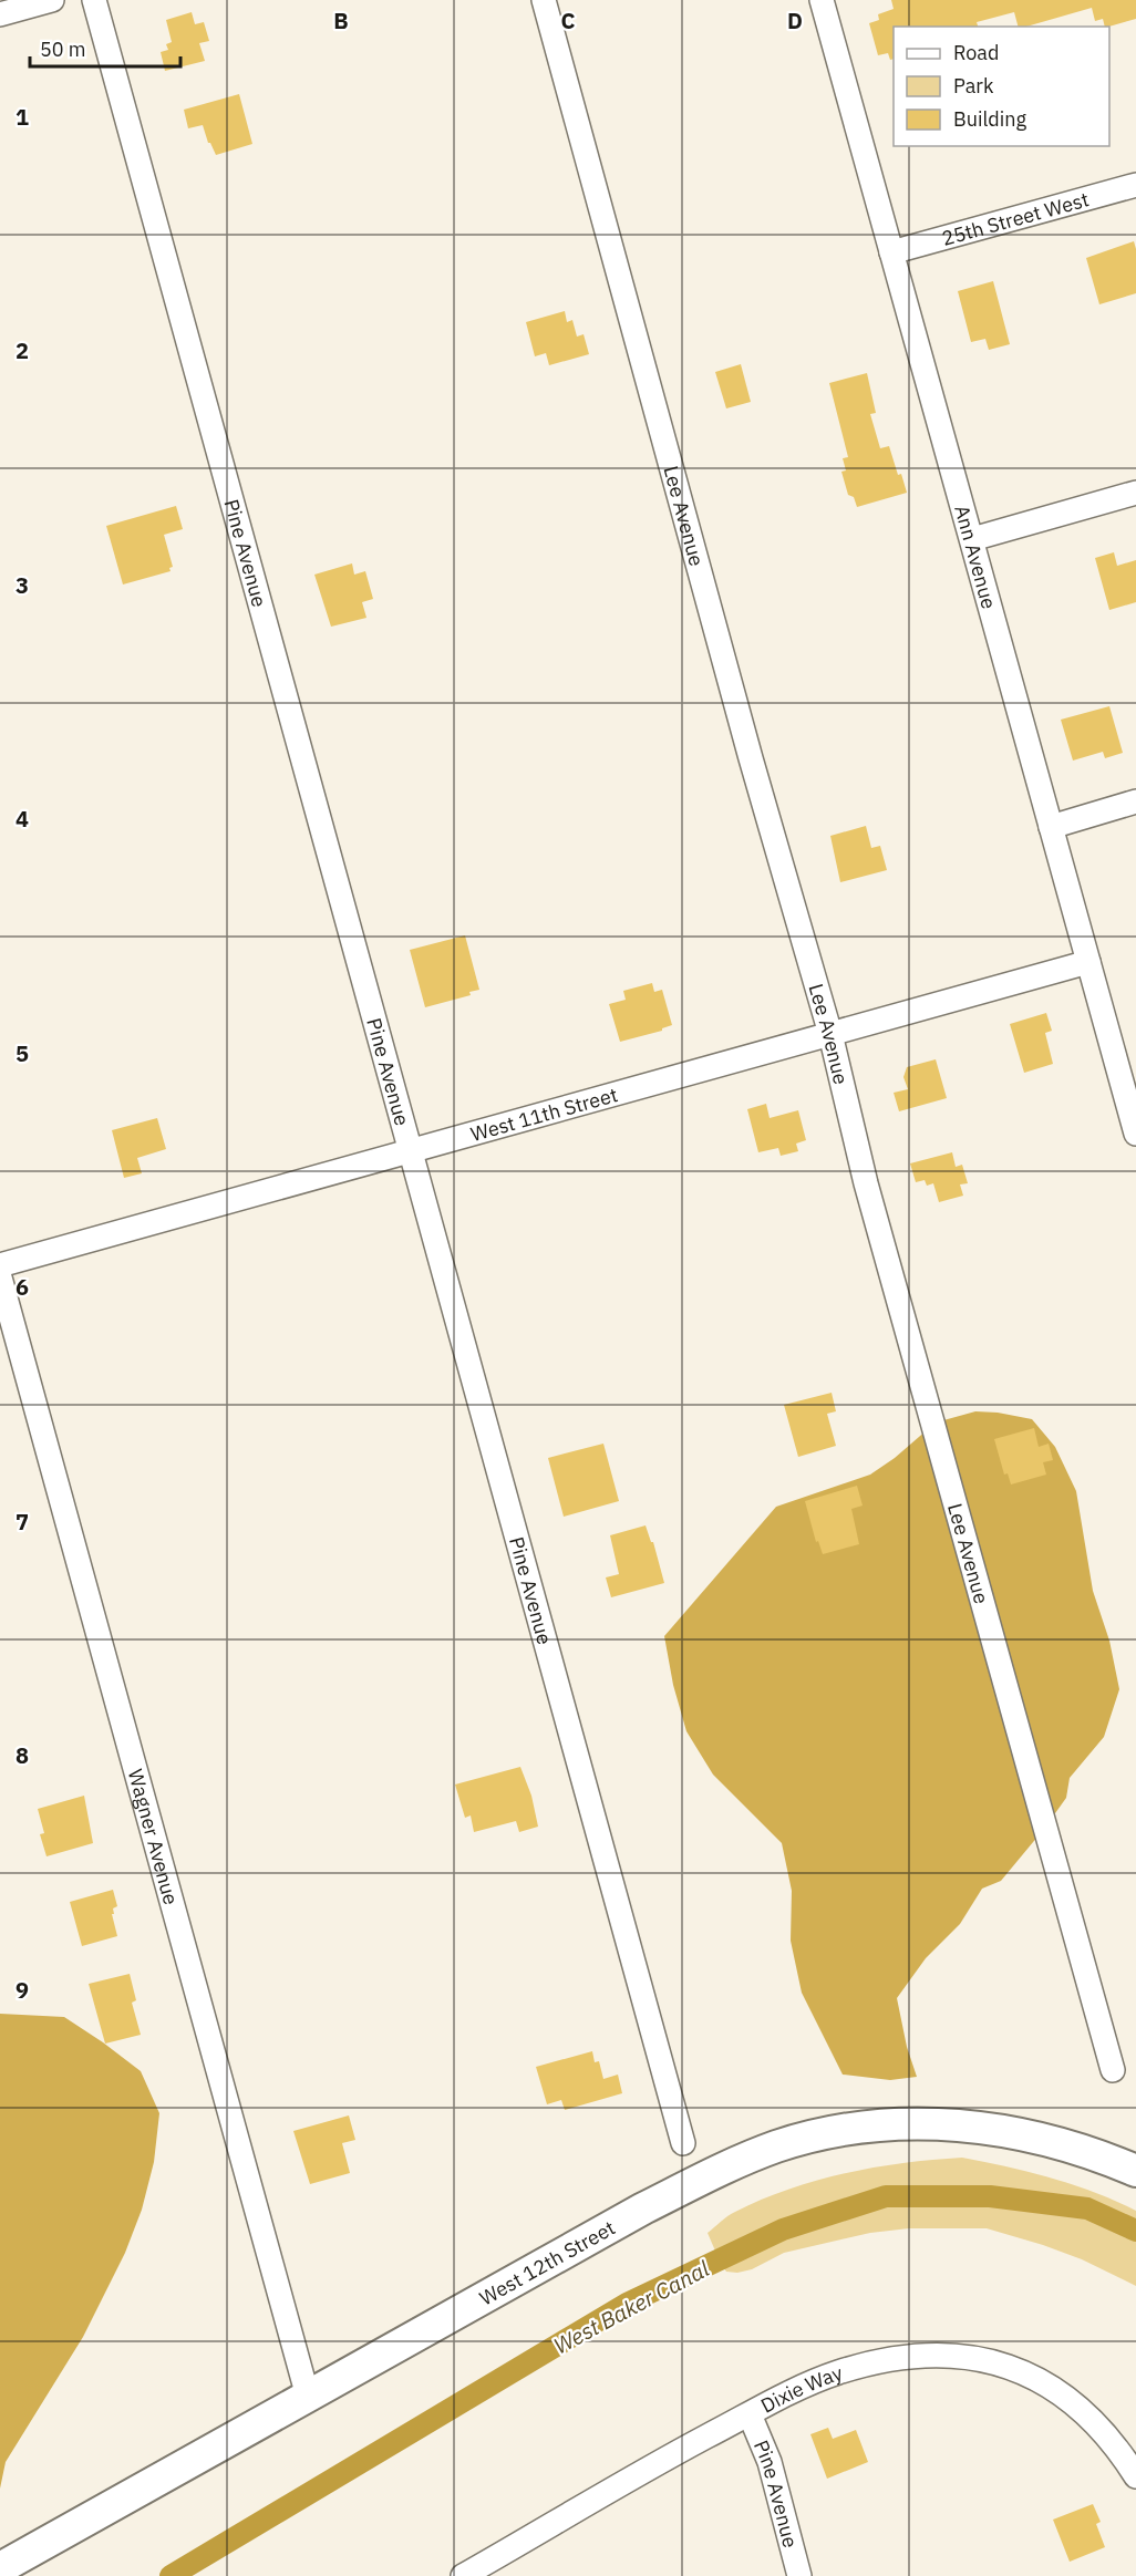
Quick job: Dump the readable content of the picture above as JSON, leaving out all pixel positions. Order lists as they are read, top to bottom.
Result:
{
  "streets": {
    "street": [
      "25th Street West",
      "Lee Avenue",
      "Pine Avenue",
      "Ann Avenue",
      "West 11th Street",
      "Wagner Avenue",
      "West 12th Street",
      "Dixie Way"
    ]
  },
  "crossings": [
    ["25th Street West", "Ann Avenue"],
    ["Lee Avenue", "West 11th Street"],
    ["Pine Avenue", "West 11th Street"],
    ["Pine Avenue", "Dixie Way"],
    ["Ann Avenue", "West 11th Street"],
    ["Wagner Avenue", "West 12th Street"]
  ],
  "water": ["West Baker Canal"],
  "legend": ["Road", "Park", "Building"],
  "scale_bar": "50 m",
  "grid": {
    "columns": ["B", "C", "D"],
    "rows": [
      "1",
      "2",
      "3",
      "4",
      "5",
      "6",
      "7",
      "8",
      "9"
    ]
  }
}
